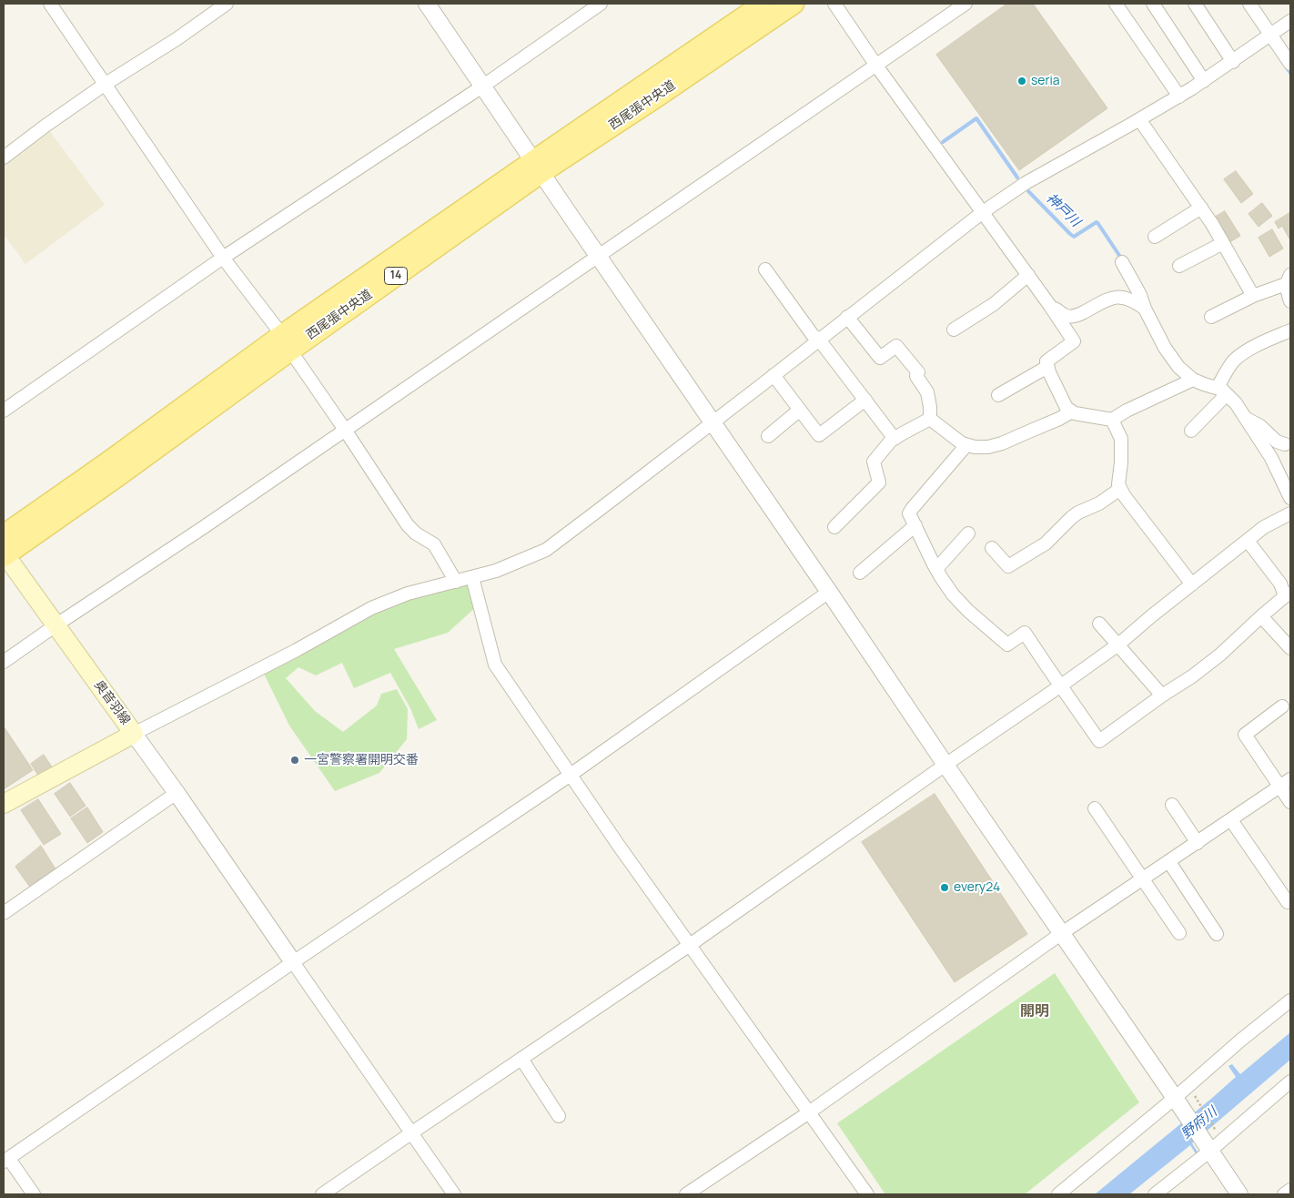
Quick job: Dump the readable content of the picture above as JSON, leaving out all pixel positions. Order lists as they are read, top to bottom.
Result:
{
  "streets": {
    "main road": ["西尾張中央道", "14", "奥音羽線"]
  },
  "crossings": [
    ["西尾張中央道", "奥音羽線"]
  ],
  "districts": ["開明"],
  "water": ["神戸川", "野府川"],
  "places": ["seria", "一宮警察署開明交番", "every24"]
}
